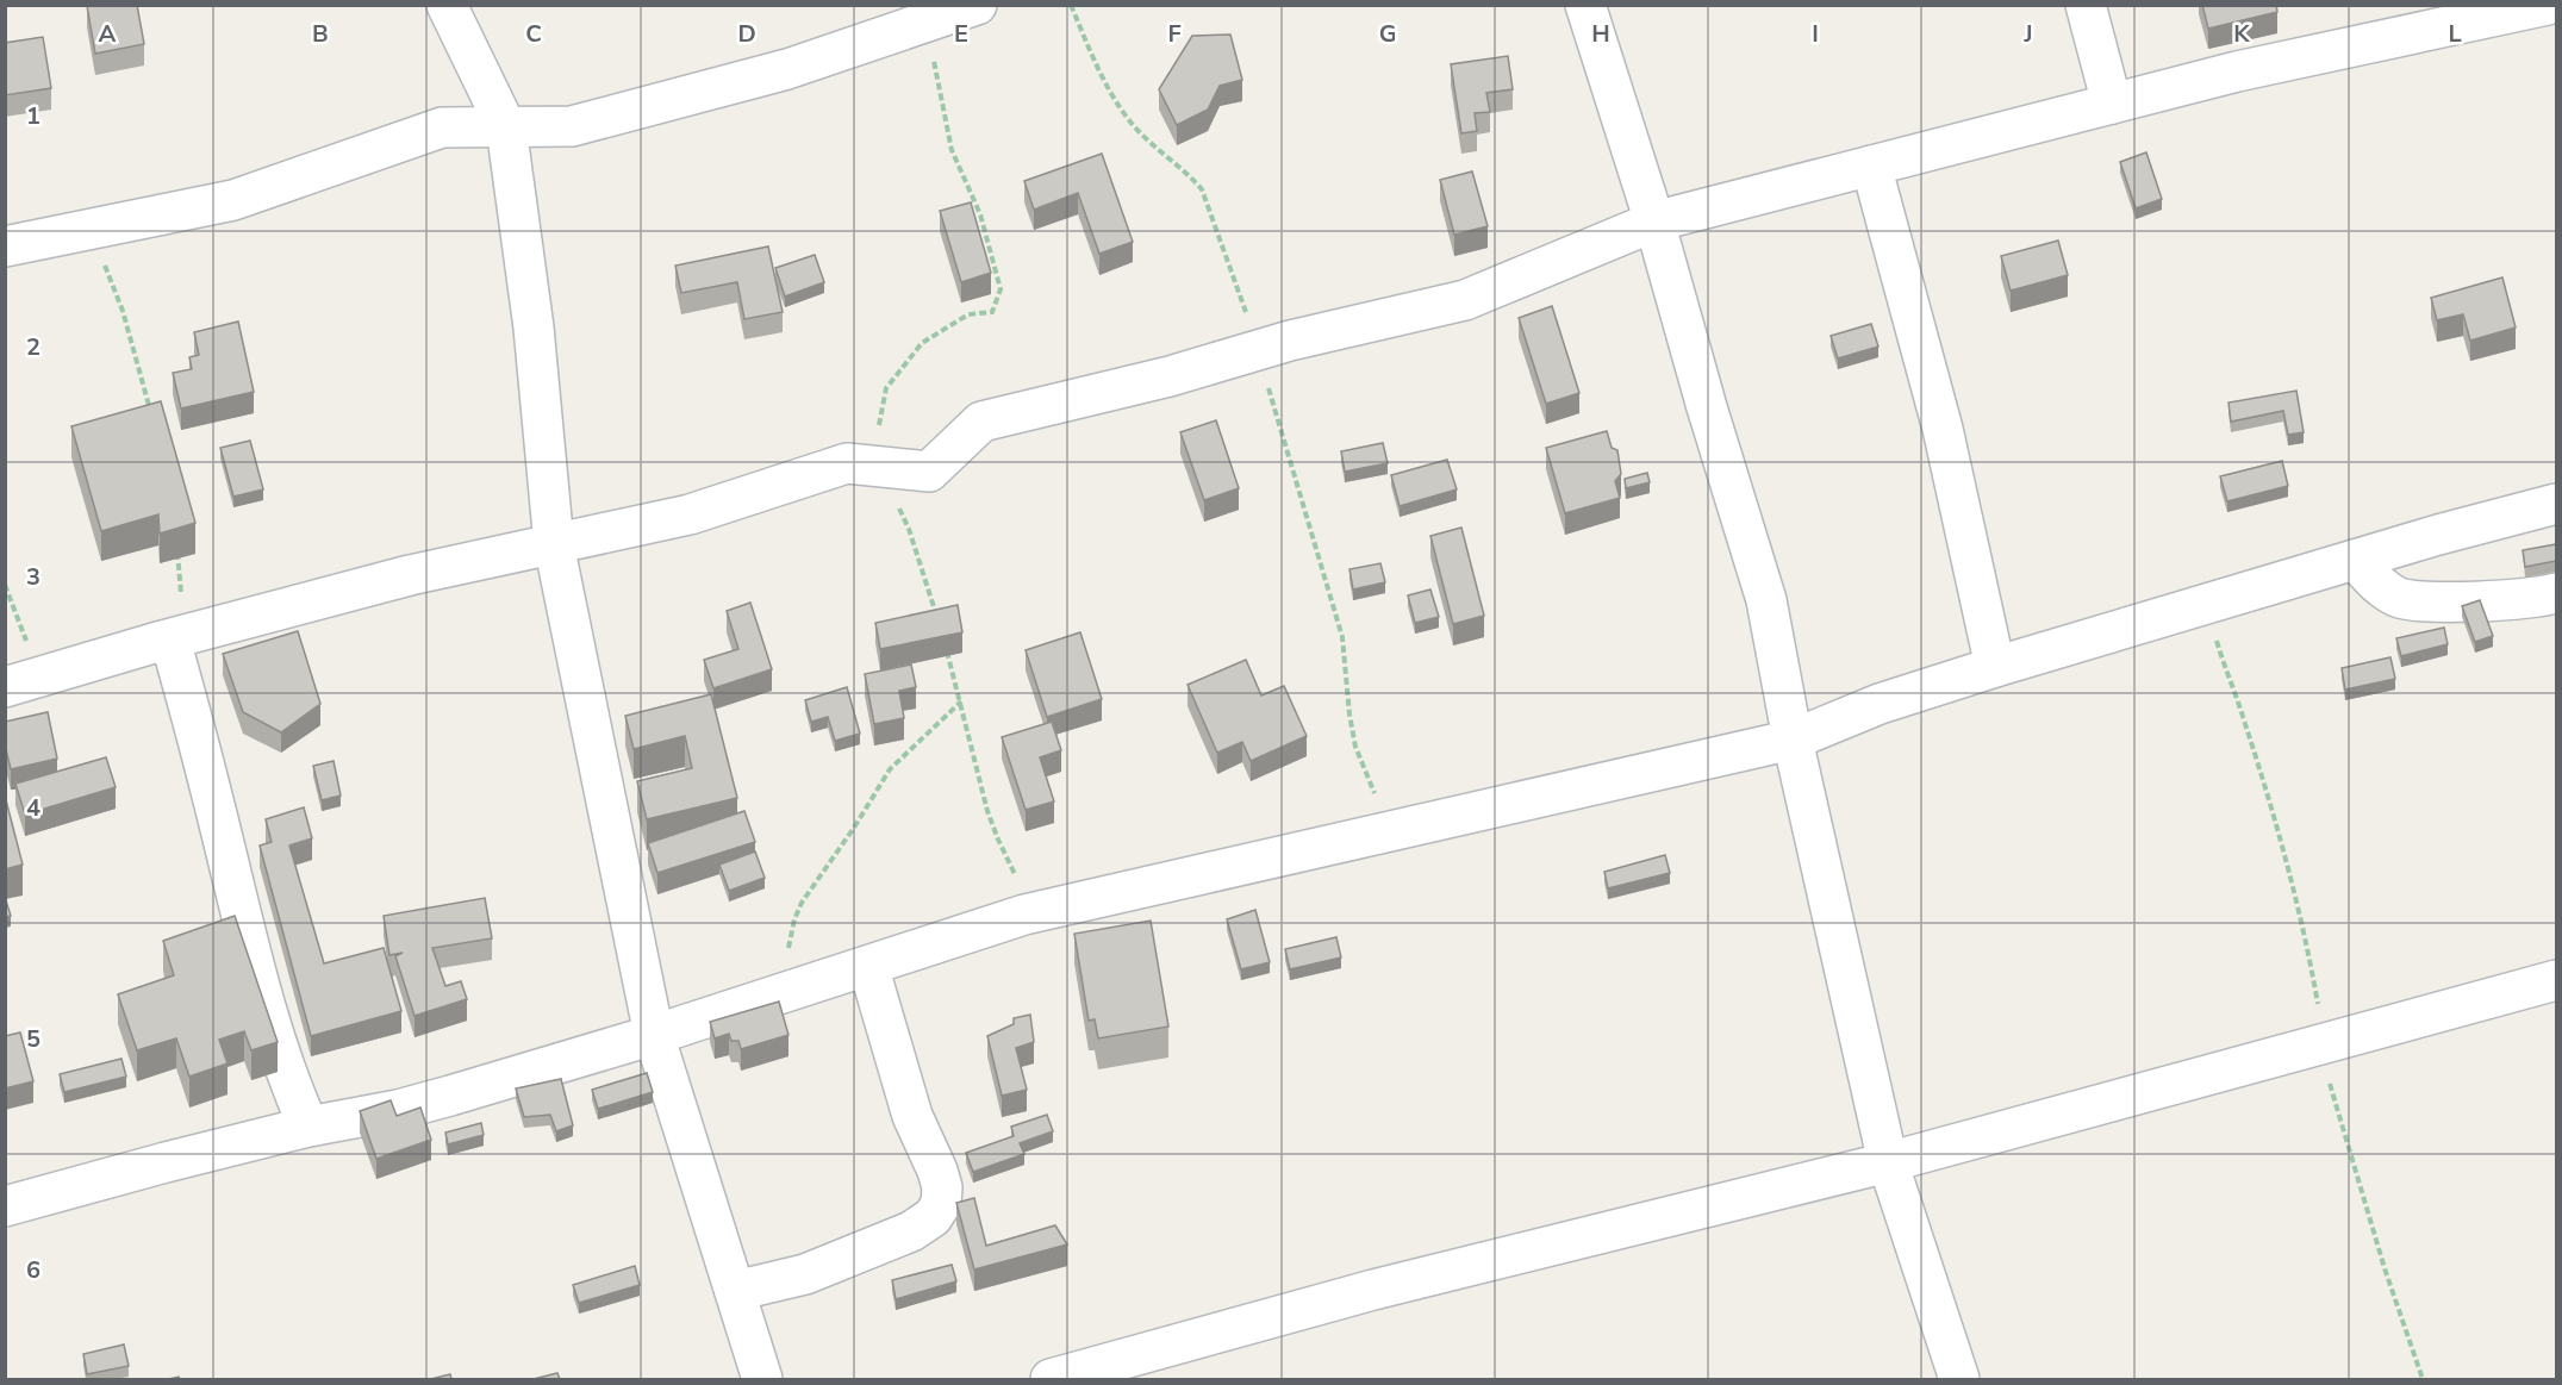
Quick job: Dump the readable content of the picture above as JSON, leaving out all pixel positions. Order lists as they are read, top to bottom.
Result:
{
  "grid": {
    "columns": [
      "A",
      "B",
      "C",
      "D",
      "E",
      "F",
      "G",
      "H",
      "I",
      "J",
      "K",
      "L"
    ],
    "rows": [
      "1",
      "2",
      "3",
      "4",
      "5",
      "6"
    ]
  }
}
